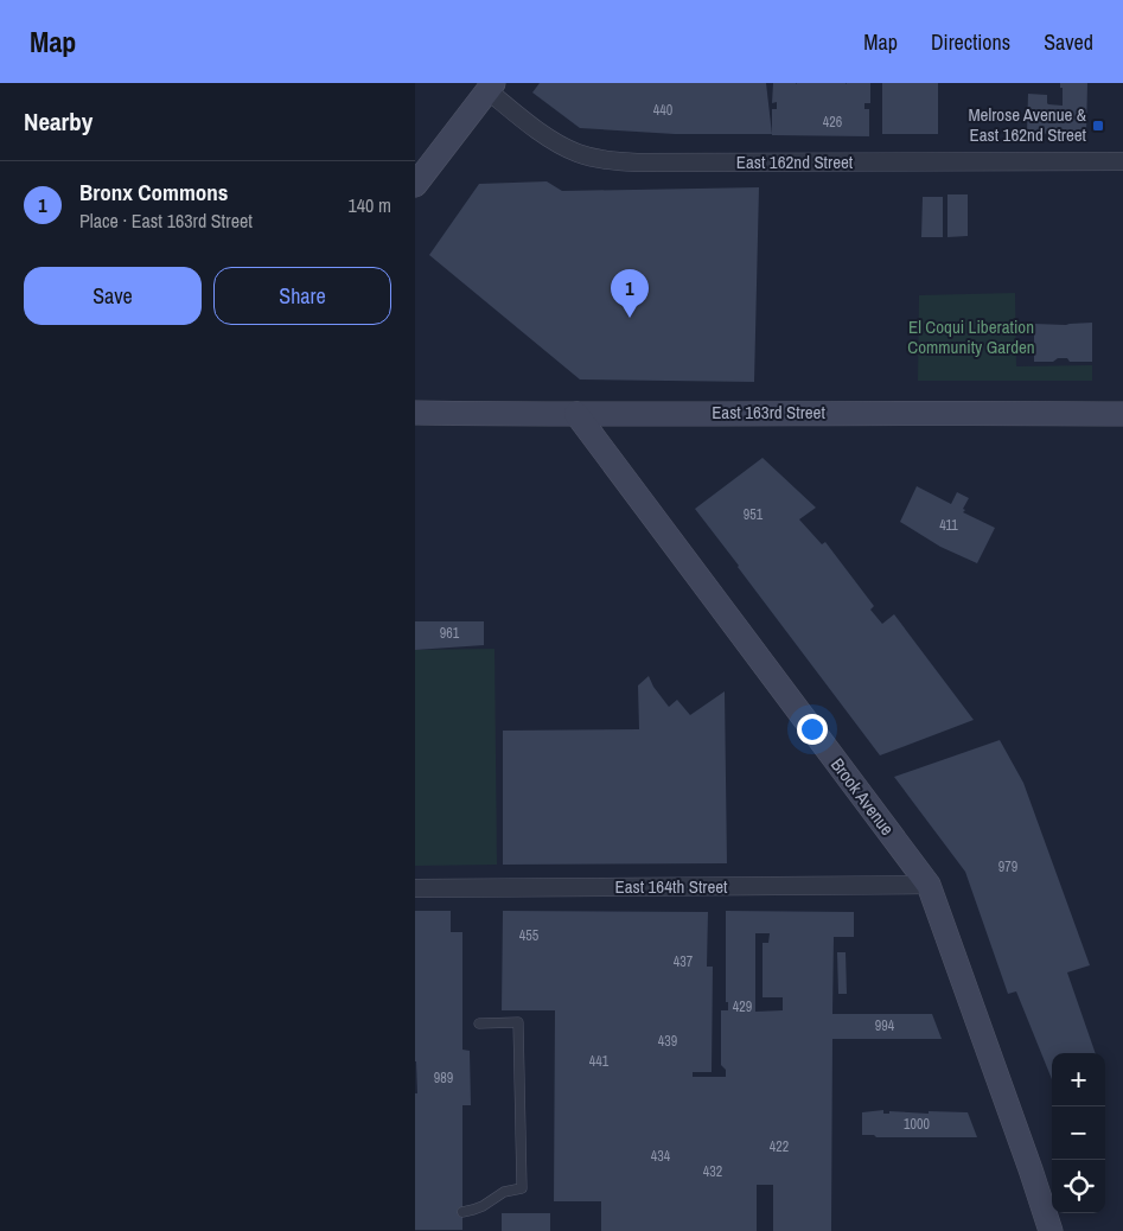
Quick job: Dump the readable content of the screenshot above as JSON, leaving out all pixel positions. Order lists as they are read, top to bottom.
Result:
{
  "streets": {
    "main road": ["East 163rd Street", "Brook Avenue"],
    "street": ["East 162nd Street", "East 164th Street"]
  },
  "crossings": [
    ["East 163rd Street", "Brook Avenue"],
    ["Brook Avenue", "East 164th Street"]
  ],
  "parks": ["El Coqui Liberation Community Garden"],
  "places": {
    "transit": ["Melrose Avenue & East 162nd Street"]
  },
  "house_numbers": [
    "440",
    "426",
    "951",
    "411",
    "961",
    "979",
    "455",
    "437",
    "429",
    "994",
    "439",
    "441",
    "989",
    "1000",
    "422",
    "434",
    "432"
  ],
  "page": {
    "header": "Map",
    "nav": ["Map", "Directions", "Saved"],
    "heading": "Nearby",
    "list": [
      {
        "mark": "1",
        "name": "Bronx Commons",
        "note": "Place · East 163rd Street",
        "value": "140 m"
      }
    ],
    "buttons": ["Save", "Share"],
    "pins": "1",
    "map_buttons": ["+", "−"]
  }
}
